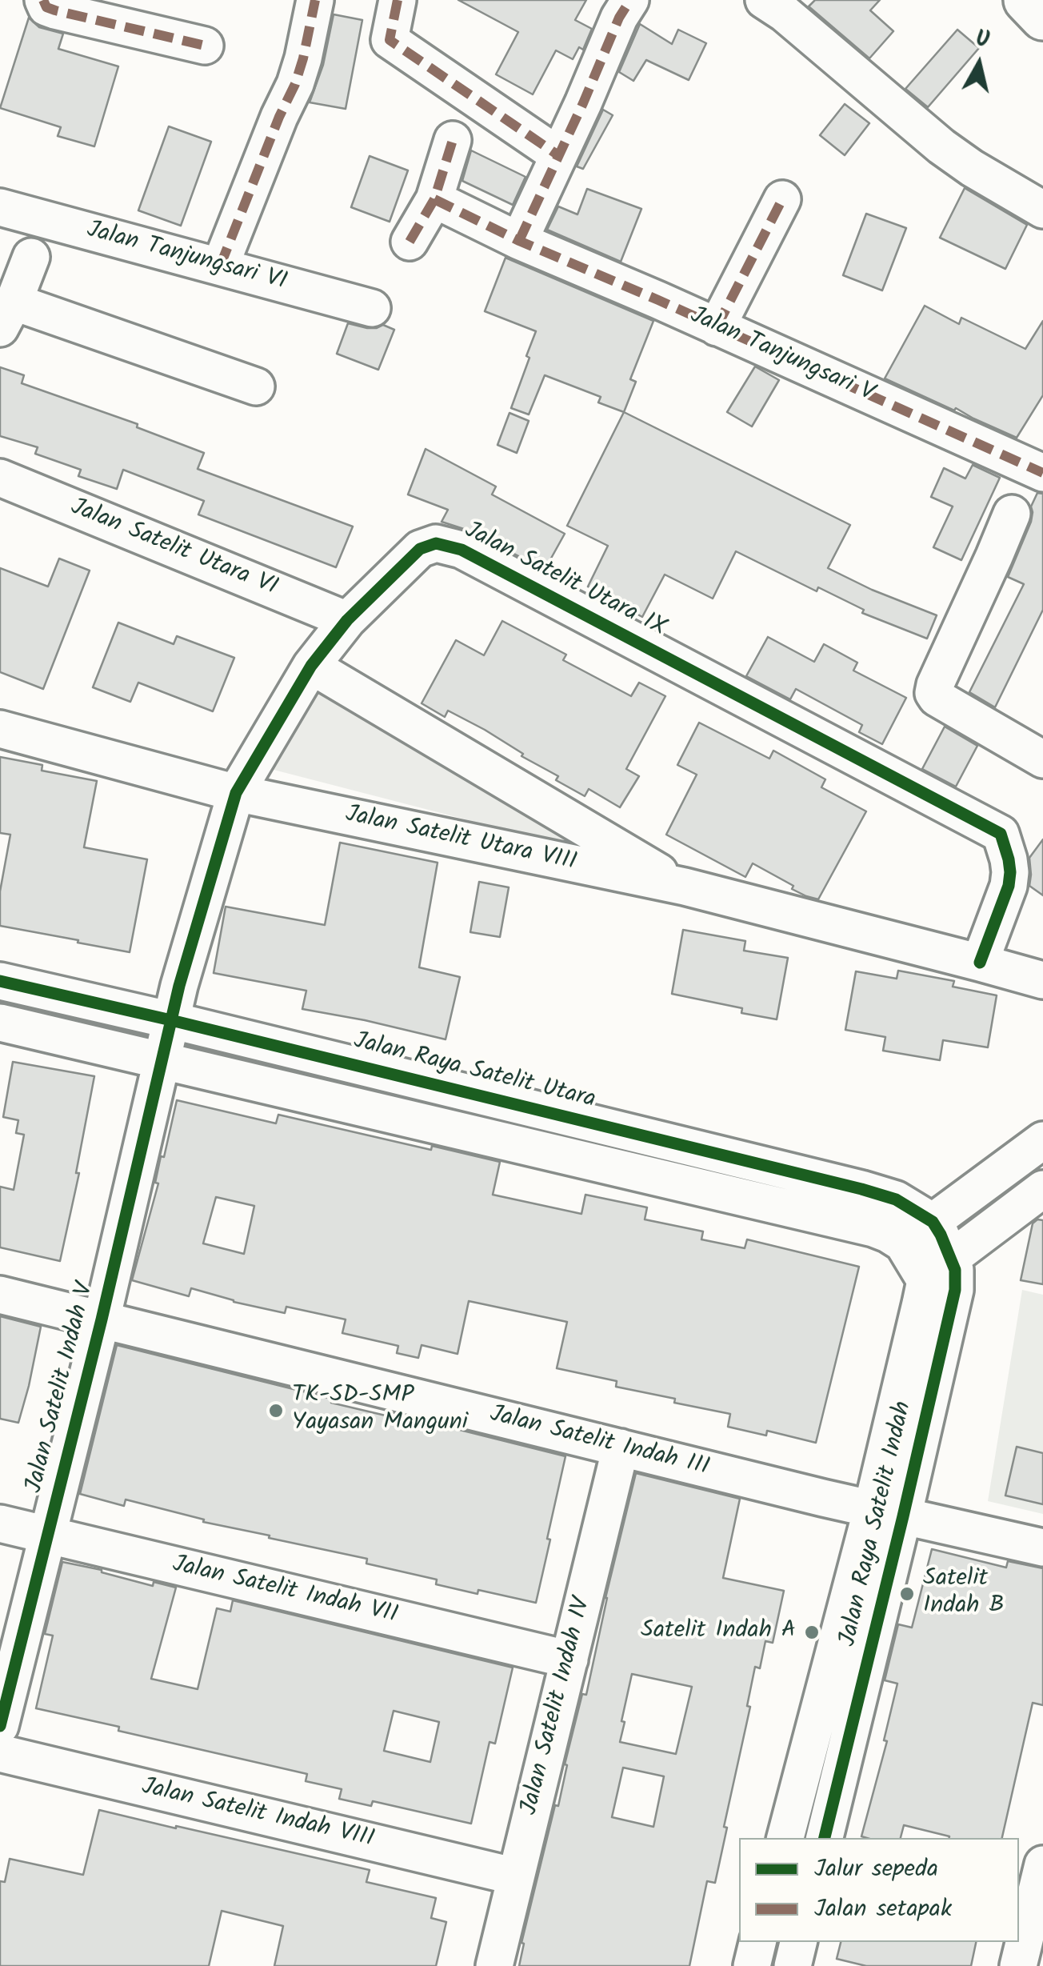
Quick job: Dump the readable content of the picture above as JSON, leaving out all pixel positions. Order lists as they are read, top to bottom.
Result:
{
  "streets": {
    "street": [
      "Jalan Tanjungsari VI",
      "Jalan Tanjungsari V",
      "Jalan Satelit Utara VI",
      "Jalan Satelit Utara IX",
      "Jalan Satelit Utara VIII",
      "Jalan Raya Satelit Utara",
      "Jalan Satelit Indah V",
      "Jalan Satelit Indah III",
      "Jalan Raya Satelit Indah",
      "Jalan Satelit Indah VII",
      "Jalan Satelit Indah IV",
      "Jalan Satelit Indah VIII"
    ]
  },
  "crossings": [
    ["Jalan Satelit Utara VI", "Jalan Satelit Utara IX"],
    ["Jalan Satelit Utara IX", "Jalan Satelit Utara VIII"],
    ["Jalan Satelit Utara IX", "Jalan Raya Satelit Utara"],
    ["Jalan Satelit Utara IX", "Jalan Satelit Indah V"],
    ["Jalan Raya Satelit Utara", "Jalan Raya Satelit Indah"],
    ["Jalan Satelit Indah V", "Jalan Satelit Indah III"],
    ["Jalan Satelit Indah V", "Jalan Satelit Indah VII"],
    ["Jalan Satelit Indah III", "Jalan Raya Satelit Indah"],
    ["Jalan Satelit Indah III", "Jalan Satelit Indah IV"],
    ["Jalan Satelit Indah VII", "Jalan Satelit Indah IV"],
    ["Jalan Satelit Indah IV", "Jalan Satelit Indah VIII"]
  ],
  "places": ["TK-SD-SMP Yayasan Manguni", "Satelit Indah B", "Satelit Indah A"],
  "legend": ["Jalur sepeda", "Jalan setapak"],
  "north": "top"
}
